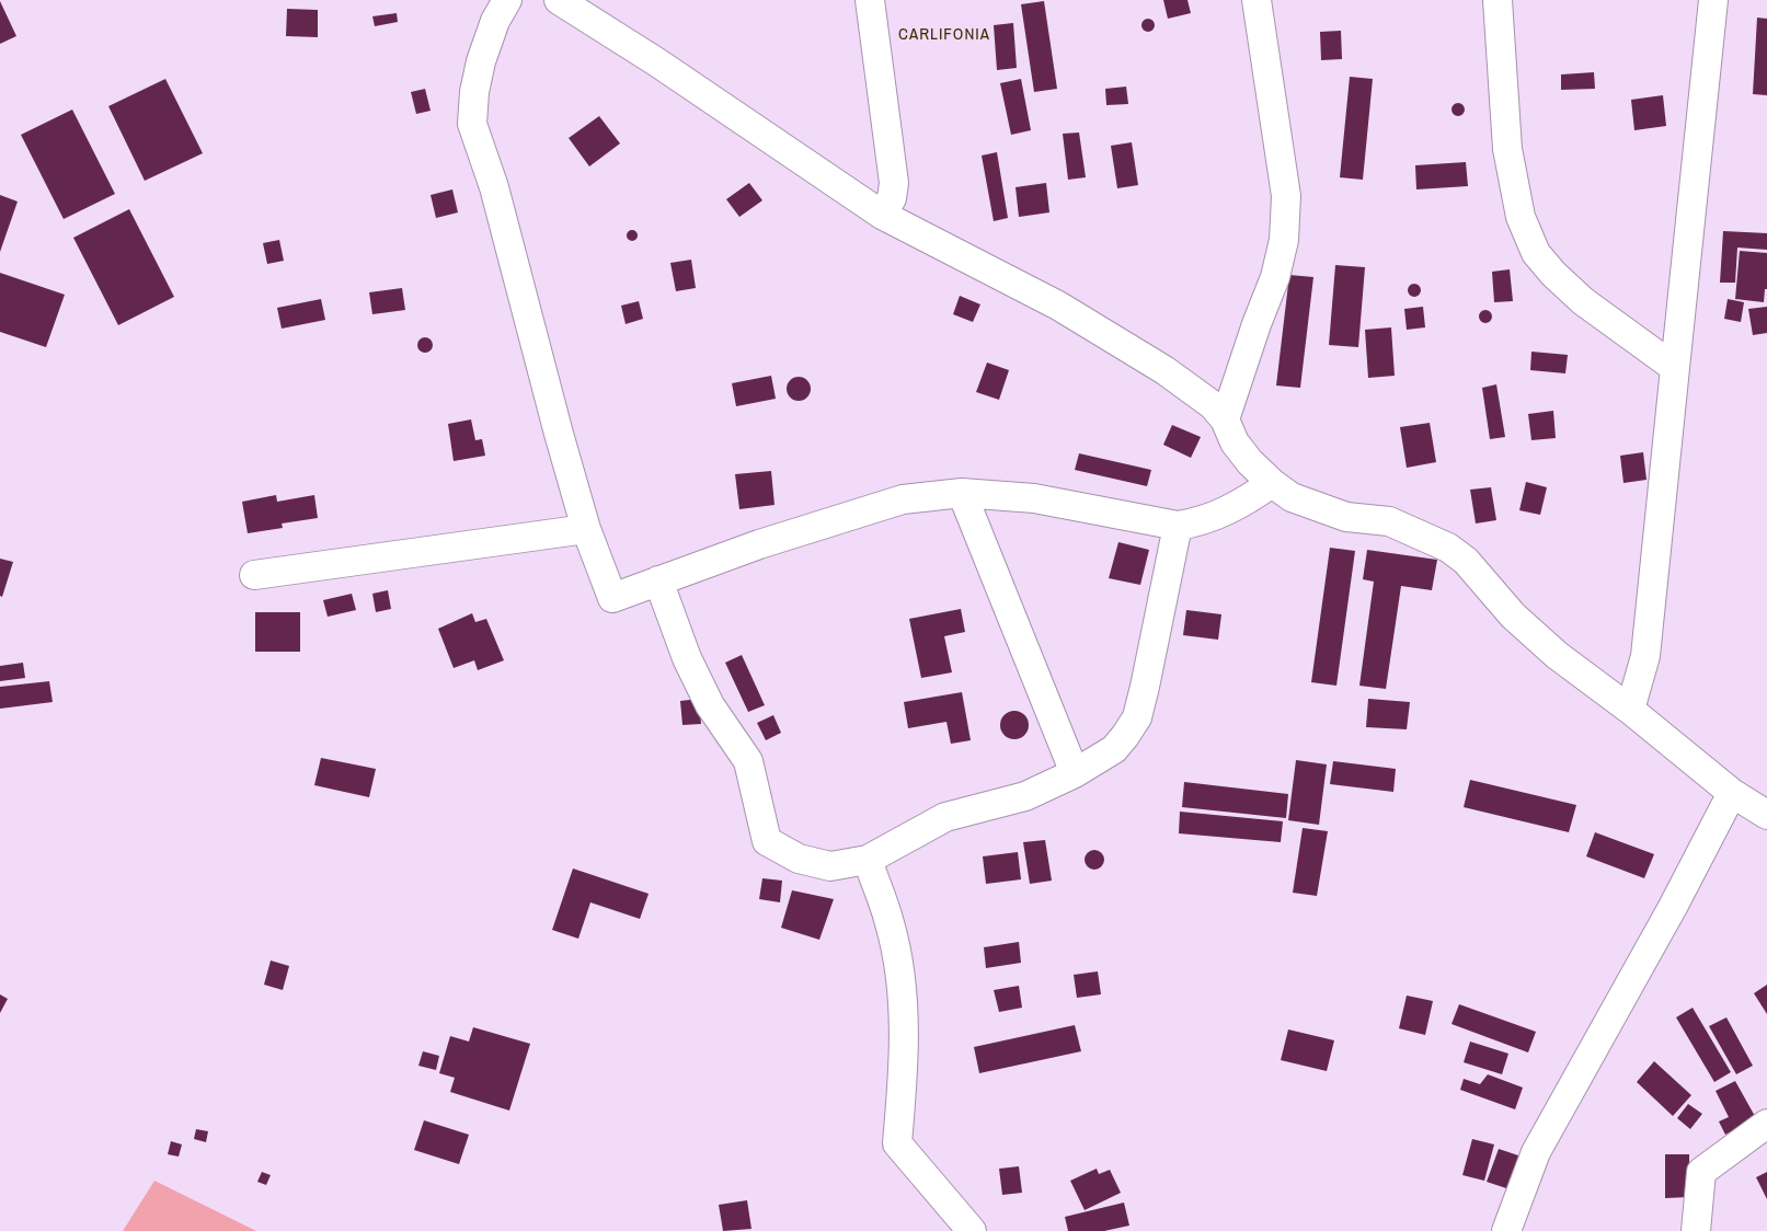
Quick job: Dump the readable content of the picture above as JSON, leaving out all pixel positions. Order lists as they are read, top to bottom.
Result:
{
  "districts": ["CARLIFONIA"]
}
